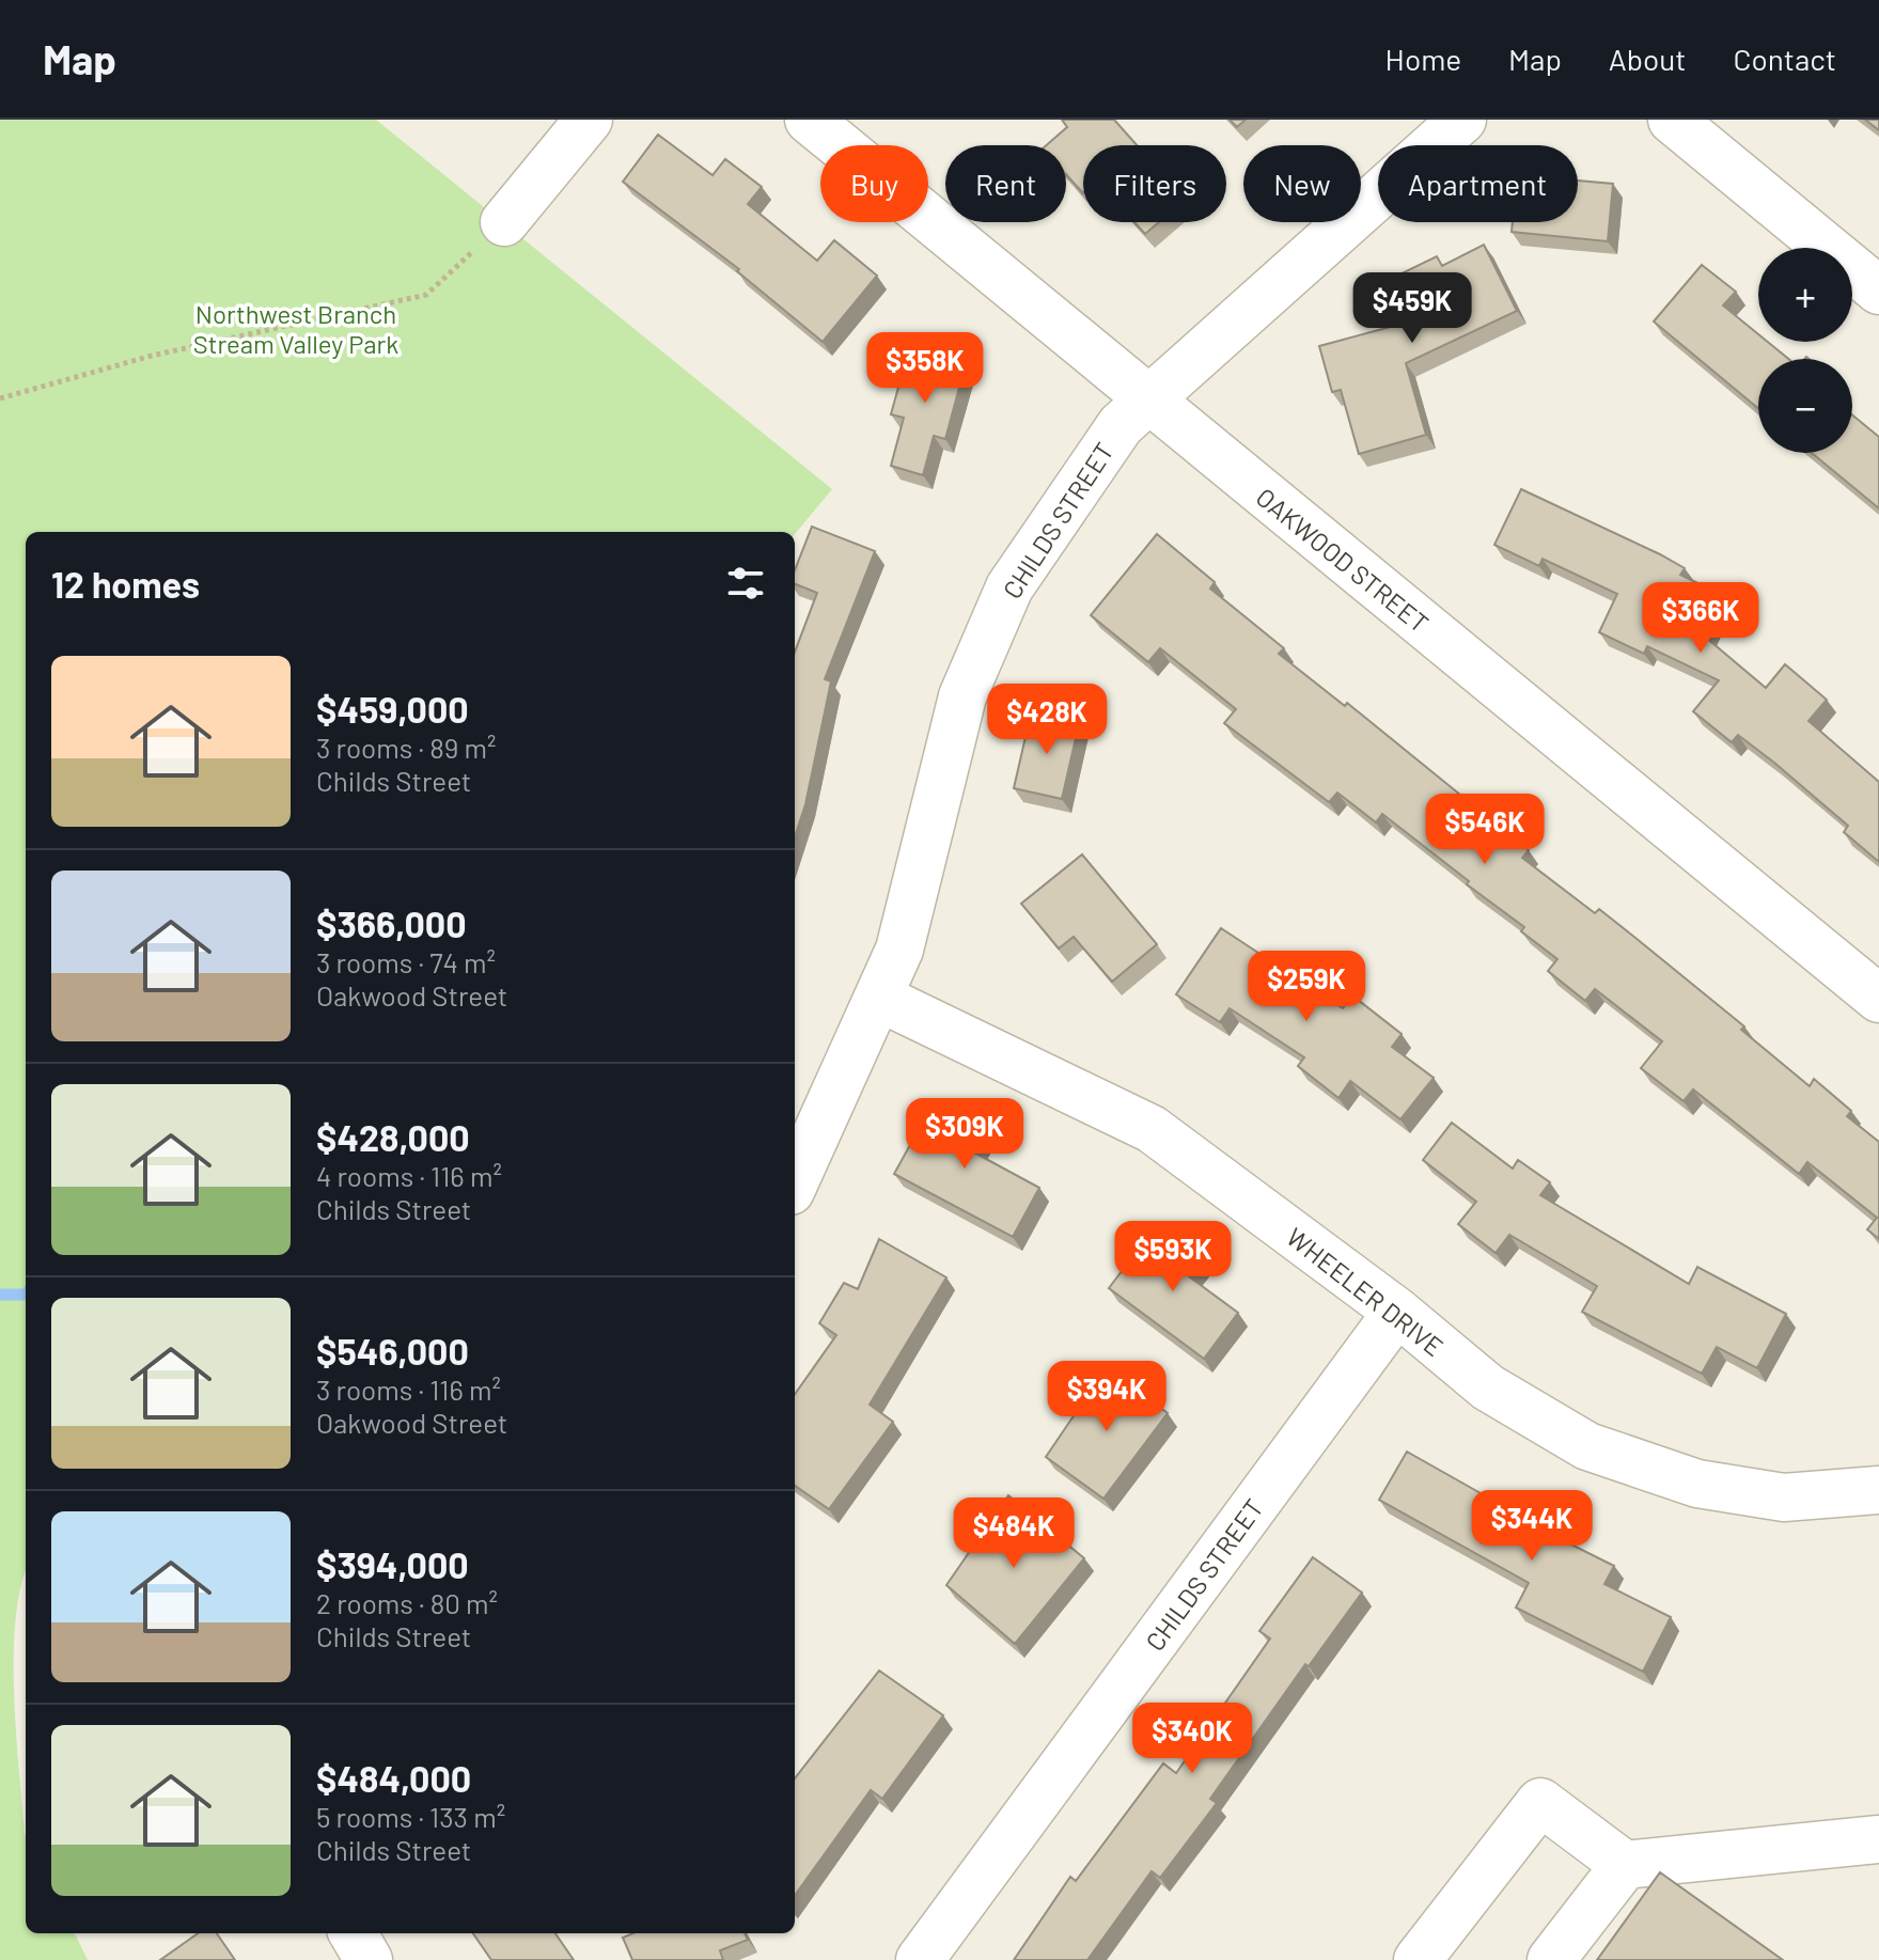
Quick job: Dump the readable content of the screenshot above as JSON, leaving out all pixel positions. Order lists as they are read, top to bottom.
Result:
{
  "streets": {
    "street": ["CHILDS STREET", "OAKWOOD STREET", "WHEELER DRIVE"]
  },
  "crossings": [
    ["CHILDS STREET", "OAKWOOD STREET"],
    ["CHILDS STREET", "WHEELER DRIVE"]
  ],
  "parks": ["Northwest Branch Stream Valley Park"],
  "page": {
    "header": "Map",
    "nav": [
      "Home",
      "Map",
      "About",
      "Contact"
    ],
    "chip": [
      "Buy",
      "Rent",
      "Filters",
      "New",
      "Apartment"
    ],
    "map_buttons": ["+", "−"],
    "price": [
      "$459K",
      "$358K",
      "$366K",
      "$428K",
      "$546K",
      "$259K",
      "$309K",
      "$593K",
      "$394K",
      "$344K",
      "$484K",
      "$340K"
    ],
    "heading": "12 homes",
    "list": [
      {
        "name": "$459,000",
        "note": "3 rooms · 89 m² · Childs Street"
      },
      {
        "name": "$366,000",
        "note": "3 rooms · 74 m² · Oakwood Street"
      },
      {
        "name": "$428,000",
        "note": "4 rooms · 116 m² · Childs Street"
      },
      {
        "name": "$546,000",
        "note": "3 rooms · 116 m² · Oakwood Street"
      },
      {
        "name": "$394,000",
        "note": "2 rooms · 80 m² · Childs Street"
      },
      {
        "name": "$484,000",
        "note": "5 rooms · 133 m² · Childs Street"
      }
    ]
  }
}
